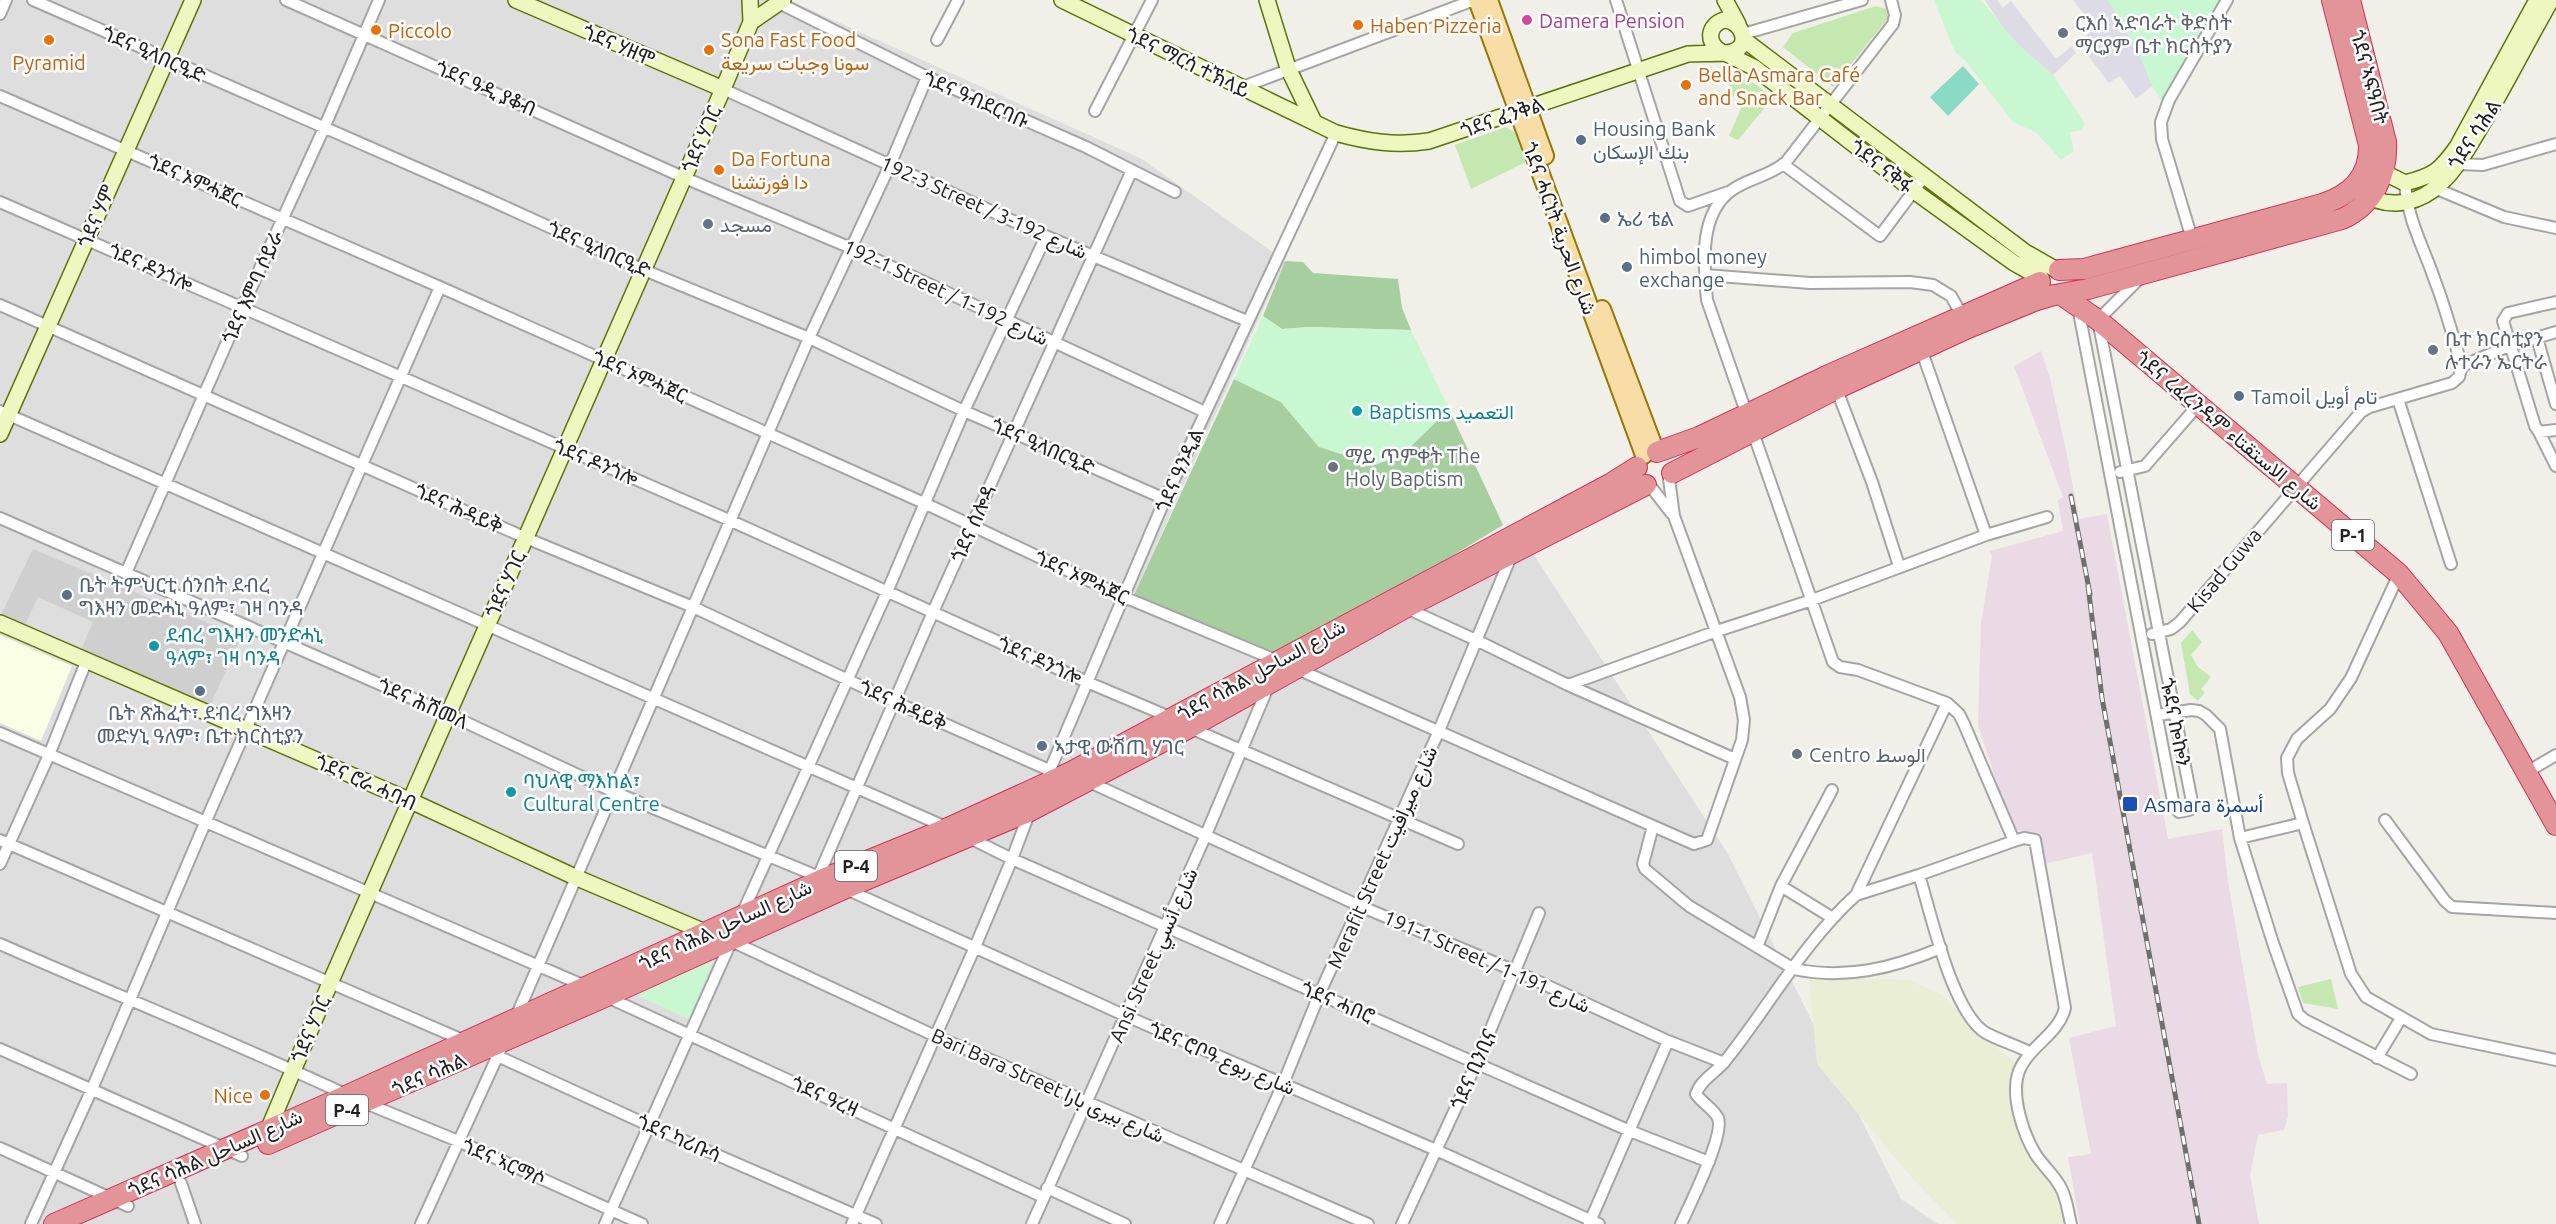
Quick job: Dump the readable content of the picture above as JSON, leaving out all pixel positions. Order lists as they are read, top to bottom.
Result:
{
  "streets": {
    "highway": [
      "ጎደና ኣፍዓበት",
      "ጎደና ሳሕል",
      "ጎደና ረፈረንዱም شارع الاستقتاء",
      "P-1",
      "ጎደና ሳሕል شارع الساحل",
      "P-4"
    ],
    "main road": ["ጎደና ሓርነት شارع الحرية"],
    "street": [
      "ጎደና ሃዘሞ",
      "ጎደና ዒላበርዒድ",
      "ጎደና ማርሳ ተኽላይ",
      "ጎደና ዓዲ ያቆብ",
      "ጎደና ዓብደርባቡ",
      "ጎደና ፈንቅል",
      "ጎደና ሃገር",
      "ጎደና ናቅፋ",
      "ጎደና ኦምሓጀር",
      "192-3 Street / شارع 192-3",
      "ጎደና ሃም",
      "ጎደና ዶንጎሎ",
      "ጎደና እምባ ሶይራ",
      "192-1 Street / شارع 192-1",
      "ጎደና ዓንዲል",
      "ጎደና ሕዳይቅ",
      "ጎደና ሰሎዳ",
      "Kisad Guwa",
      "ጎደና ሕሽመለ",
      "ጐደና ኰኰን",
      "ጎደና ሮራ ሓባብ",
      "Merafit Street شارع ميرافيت",
      "Ansi Street شارع أنسي",
      "191-1 Street / شارع 191-1",
      "ጎደና ሓበሮ",
      "ጎደና ሮቦዓ شارع ربوع",
      "ጎደና ቢንቢና",
      "Bari Bara Street شارع بيرى بارا",
      "ጎደና ዓረዛ",
      "ጎደና ካሪቡሳ",
      "ጎደና ኣርማሶ"
    ]
  },
  "crossings": [
    ["ጎደና ሃዘሞ", "ጎደና ሃገር"],
    ["ጎደና ሃዘሞ", "192-3 Street / شارع 192-3"],
    ["ጎደና ዒላበርዒድ", "ጎደና ሃገር"],
    ["ጎደና ዒላበርዒድ", "ጎደና ሃም"],
    ["ጎደና ዒላበርዒድ", "ጎደና እምባ ሶይራ"],
    ["ጎደና ዒላበርዒድ", "ጎደና ዓንዲል"],
    ["ጎደና ዒላበርዒድ", "ጎደና ሰሎዳ"],
    ["ጎደና ማርሳ ተኽላይ", "ጎደና ፈንቅል"],
    ["ጎደና ዓዲ ያቆብ", "ጎደና ሃገር"],
    ["ጎደና ዓዲ ያቆብ", "ጎደና እምባ ሶይራ"],
    ["ጎደና ዓዲ ያቆብ", "192-1 Street / شارع 192-1"],
    ["ጎደና ዓብደርባቡ", "ጎደና ሰሎዳ"],
    ["ጎደና ፈንቅል", "ጎደና ናቅፋ"],
    ["ጎደና ፈንቅል", "ጎደና ሓርነት شارع الحرية"],
    ["ጎደና ፈንቅል", "ጎደና ዓንዲል"],
    ["ጎደና ሳሕል", "ጎደና ሳሕል شارع الساحل"],
    ["ጎደና ሳሕል", "ጎደና ዓረዛ"],
    ["ጎደና ሳሕል", "ጎደና ካሪቡሳ"],
    ["ጎደና ሳሕል", "ጎደና ኣርማሶ"],
    ["ጎደና ሃገር", "ጎደና ኦምሓጀር"],
    ["ጎደና ሃገር", "192-3 Street / شارع 192-3"],
    ["ጎደና ሃገር", "ጎደና ዶንጎሎ"],
    ["ጎደና ሃገር", "192-1 Street / شارع 192-1"],
    ["ጎደና ሃገር", "ጎደና ሕዳይቅ"],
    ["ጎደና ሃገር", "ጎደና ሳሕል شارع الساحل"],
    ["ጎደና ሃገር", "ጎደና ሕሽመለ"],
    ["ጎደና ሃገር", "ጎደና ሮራ ሓባብ"],
    ["ጎደና ሃገር", "ጎደና ሓበሮ"],
    ["ጎደና ሃገር", "ጎደና ዓረዛ"],
    ["ጎደና ሃገር", "ጎደና ካሪቡሳ"],
    ["ጎደና ሃገር", "ጎደና ኣርማሶ"],
    ["ጎደና ናቅፋ", "P-1"],
    ["ጎደና ኦምሓጀር", "ጎደና ሃም"],
    ["ጎደና ኦምሓጀር", "ጎደና እምባ ሶይራ"],
    ["ጎደና ኦምሓጀር", "ጎደና ዓንዲል"],
    ["ጎደና ኦምሓጀር", "ጎደና ሰሎዳ"],
    ["ጎደና ኦምሓጀር", "ጎደና ሳሕል شارع الساحل"],
    ["ጎደና ኦምሓጀር", "Merafit Street شارع ميرافيت"],
    ["192-3 Street / شارع 192-3", "ጎደና ዓንዲል"],
    ["192-3 Street / شارع 192-3", "ጎደና ሰሎዳ"],
    ["ጎደና ሃም", "ጎደና ዶንጎሎ"],
    ["ጎደና ሃም", "ጎደና ሕዳይቅ"],
    ["ጎደና ሃም", "ጎደና ሓበሮ"],
    ["ጎደና ሓርነት شارع الحرية", "ጎደና ሳሕል شارع الساحل"],
    ["ጎደና ዶንጎሎ", "ጎደና እምባ ሶይራ"],
    ["ጎደና ዶንጎሎ", "ጎደና ዓንዲል"],
    ["ጎደና ዶንጎሎ", "ጎደና ሰሎዳ"],
    ["ጎደና ዶንጎሎ", "ጎደና ሳሕል شارع الساحل"],
    ["ጎደና ዶንጎሎ", "Merafit Street شارع ميرافيت"],
    ["ጎደና ዶንጎሎ", "Ansi Street شارع أنسي"],
    ["ጎደና እምባ ሶይራ", "ጎደና ሕዳይቅ"],
    ["ጎደና እምባ ሶይራ", "ጎደና ሕሽመለ"],
    ["ጎደና እምባ ሶይራ", "ጎደና ሓበሮ"],
    ["192-1 Street / شارع 192-1", "ጎደና ዓንዲል"],
    ["192-1 Street / شارع 192-1", "ጎደና ሰሎዳ"],
    ["ጎደና ረፈረንዱም شارع الاستقتاء", "P-1"],
    ["ጎደና ረፈረንዱም شارع الاستقتاء", "Kisad Guwa"],
    ["ጎደና ረፈረንዱም شارع الاستقتاء", "ጐደና ኰኰን"],
    ["ጎደና ዓንዲል", "ጎደና ሕዳይቅ"],
    ["ጎደና ዓንዲል", "ጎደና ሳሕል شارع الساحل"],
    ["ጎደና ዓንዲል", "ጎደና ሓበሮ"],
    ["ጎደና ዓንዲል", "ጎደና ሮቦዓ شارع ربوع"],
    ["ጎደና ዓንዲል", "Bari Bara Street شارع بيرى بارا"],
    ["ጎደና ዓንዲል", "ጎደና ዓረዛ"],
    ["ጎደና ዓንዲል", "ጎደና ካሪቡሳ"],
    ["ጎደና ሕዳይቅ", "ጎደና ሰሎዳ"],
    ["ጎደና ሕዳይቅ", "ጎደና ሳሕል شارع الساحل"],
    ["ጎደና ሰሎዳ", "ጎደና ሳሕል شارع الساحل"],
    ["ጎደና ሰሎዳ", "ጎደና ሕሽመለ"],
    ["ጎደና ሰሎዳ", "ጎደና ሓበሮ"],
    ["P-1", "ጐደና ኰኰን"],
    ["Kisad Guwa", "ጐደና ኰኰን"],
    ["ጎደና ሳሕል شارع الساحل", "ጎደና ሕሽመለ"],
    ["ጎደና ሳሕል شارع الساحل", "ጎደና ሮራ ሓባብ"],
    ["ጎደና ሳሕል شارع الساحل", "Merafit Street شارع ميرافيت"],
    ["ጎደና ሳሕል شارع الساحل", "P-4"],
    ["ጎደና ሳሕል شارع الساحل", "Ansi Street شارع أنسي"],
    ["ጎደና ሳሕል شارع الساحل", "191-1 Street / شارع 191-1"],
    ["ጎደና ሳሕል شارع الساحل", "ጎደና ሓበሮ"],
    ["ጎደና ሳሕል شارع الساحل", "ጎደና ሮቦዓ شارع ربوع"],
    ["ጎደና ሳሕል شارع الساحل", "Bari Bara Street شارع بيرى بارا"],
    ["ጎደና ሳሕል شارع الساحل", "ጎደና ዓረዛ"],
    ["ጎደና ሳሕል شارع الساحل", "ጎደና ካሪቡሳ"],
    ["ጎደና ሳሕል شارع الساحل", "ጎደና ኣርማሶ"],
    ["ጎደና ሕሽመለ", "ጎደና ሮቦዓ شارع ربوع"],
    ["ጎደና ሮራ ሓባብ", "Bari Bara Street شارع بيرى بارا"],
    ["Merafit Street شارع ميرافيت", "191-1 Street / شارع 191-1"],
    ["Merafit Street شارع ميرافيت", "ጎደና ሓበሮ"],
    ["Merafit Street شارع ميرافيت", "ጎደና ሮቦዓ شارع ربوع"],
    ["Merafit Street شارع ميرافيت", "Bari Bara Street شارع بيرى بارا"],
    ["Ansi Street شارع أنسي", "191-1 Street / شارع 191-1"],
    ["Ansi Street شارع أنسي", "ጎደና ሓበሮ"],
    ["Ansi Street شارع أنسي", "ጎደና ሮቦዓ شارع ربوع"],
    ["Ansi Street شارع أنسي", "Bari Bara Street شارع بيرى بارا"],
    ["Ansi Street شارع أنسي", "ጎደና ዓረዛ"],
    ["191-1 Street / شارع 191-1", "ጎደና ቢንቢና"],
    ["ጎደና ሓበሮ", "ጎደና ቢንቢና"],
    ["ጎደና ሮቦዓ شارع ربوع", "ጎደና ቢንቢና"]
  ],
  "places": {
    "other": [
      "Damera Pension",
      "Haben Pizzeria",
      "Piccolo",
      "ርእሰ ኣድባራት ቅድስት ማርያም ቤተ ክርስትያን",
      "Pyramid",
      "Sona Fast Food سونا وجبات سريعة",
      "Bella Asmara Café and Snack Bar",
      "Housing Bank بنك الإسكان",
      "Da Fortuna دا فورتشنا",
      "ኤሪ ቴል",
      "مسجد",
      "himbol money exchange",
      "ቤተ ክርስቲያን ሉተራን ኤርትራ",
      "Tamoil تام أويل",
      "Baptisms التعميد",
      "ማይ ጥምቀት The Holy Baptism",
      "ቤት ትምህርቲ ሰንበት ደብረ ግእዛን መድሓኒ ዓለም፣ ገዛ ባንዳ",
      "ደብረ ግእዛን መንድሓኒ ዓላም፣ ገዛ ባንዳ",
      "ቤት ጽሕፈት፣ ደብረ ግእዛን መድሃኒ ዓለም፣ ቤተ ክርስቲያን",
      "ኣታዊ ውሽጢ ሃገር",
      "Centro الوسط",
      "ባህላዊ ማእከል፣ Cultural Centre",
      "Nice"
    ],
    "transit": ["Asmara أسمرة"]
  }
}
